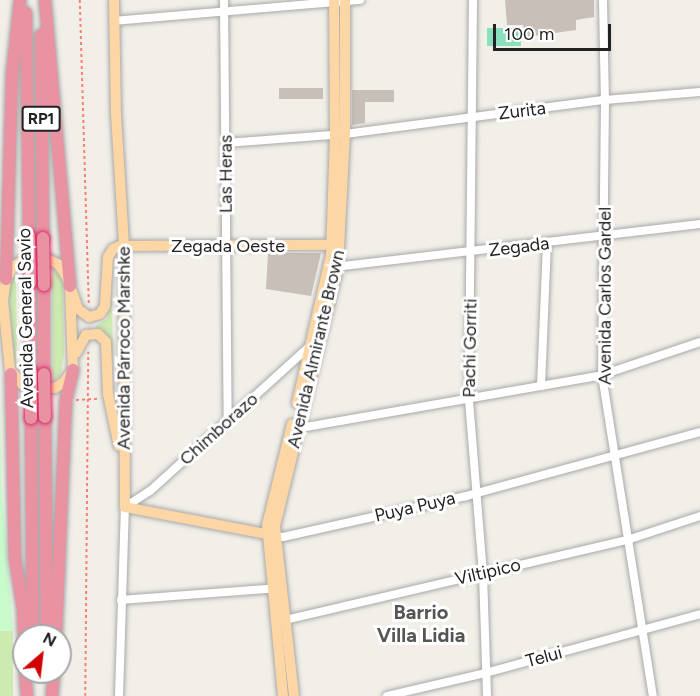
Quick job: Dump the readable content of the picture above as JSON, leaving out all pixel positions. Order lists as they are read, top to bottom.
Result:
{
  "streets": {
    "highway": ["RP1", "Avenida General Savio"],
    "main road": [
      "Zegada Oeste",
      "Avenida Párroco Marshke",
      "Avenida Almirante Brown",
      "Puya Puya"
    ],
    "street": [
      "Zurita",
      "Las Heras",
      "Zegada",
      "Avenida Carlos Gardel",
      "Pachi Gorriti",
      "Chimborazo",
      "Viltipico",
      "Telui"
    ]
  },
  "crossings": [
    ["Zurita", "Las Heras"],
    ["Zurita", "Avenida Carlos Gardel"],
    ["Zurita", "Pachi Gorriti"],
    ["Zurita", "Avenida Almirante Brown"],
    ["Las Heras", "Zegada Oeste"],
    ["Las Heras", "Chimborazo"],
    ["Zegada Oeste", "Avenida Párroco Marshke"],
    ["Zegada Oeste", "Avenida Almirante Brown"],
    ["Zegada", "Avenida Carlos Gardel"],
    ["Zegada", "Pachi Gorriti"],
    ["Zegada", "Avenida Almirante Brown"],
    ["Avenida Carlos Gardel", "Puya Puya"],
    ["Avenida Carlos Gardel", "Viltipico"],
    ["Avenida Carlos Gardel", "Telui"],
    ["Avenida Párroco Marshke", "Chimborazo"],
    ["Avenida Párroco Marshke", "Puya Puya"],
    ["Pachi Gorriti", "Puya Puya"],
    ["Pachi Gorriti", "Viltipico"],
    ["Pachi Gorriti", "Telui"],
    ["Avenida Almirante Brown", "Chimborazo"],
    ["Avenida Almirante Brown", "Puya Puya"],
    ["Avenida Almirante Brown", "Viltipico"],
    ["Chimborazo", "Puya Puya"]
  ],
  "districts": ["Barrio Villa Lidia"],
  "scale_bar": "100 m",
  "north": "top right"
}
